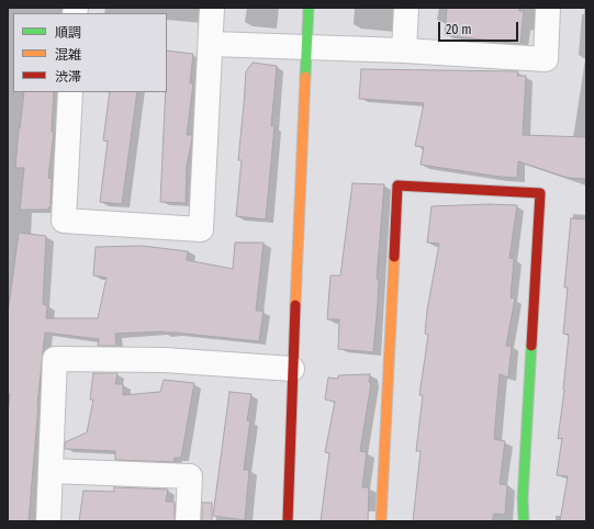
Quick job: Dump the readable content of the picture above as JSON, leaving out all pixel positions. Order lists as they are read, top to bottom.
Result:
{
  "legend": ["順調", "混雑", "渋滞"],
  "scale_bar": "20 m"
}
